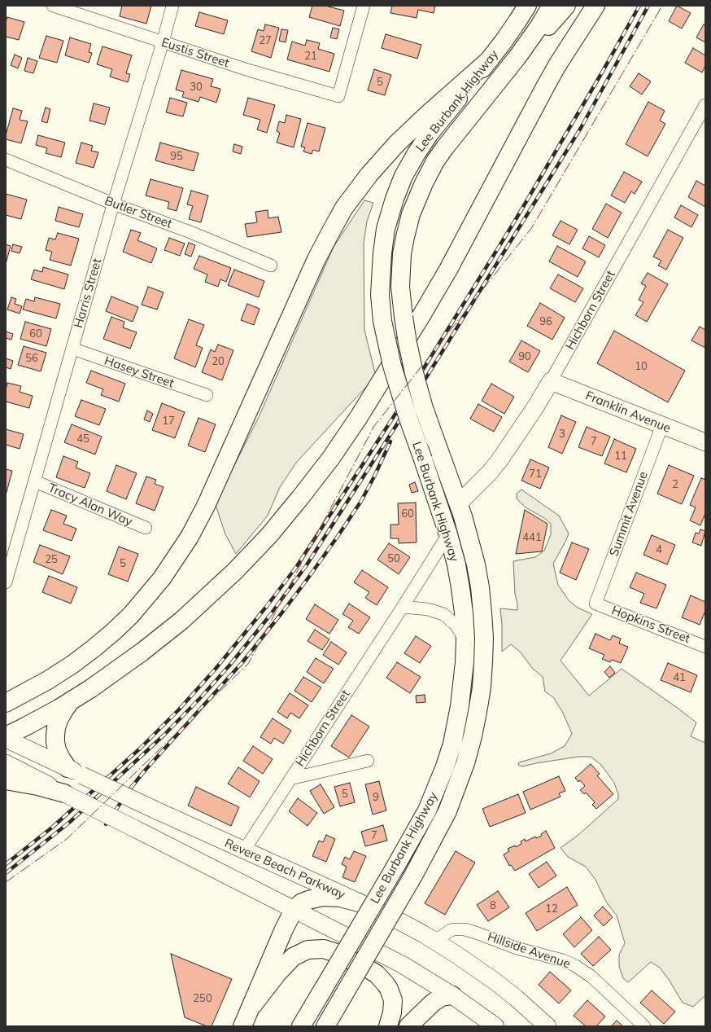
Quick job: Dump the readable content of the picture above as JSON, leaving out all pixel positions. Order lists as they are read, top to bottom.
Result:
{
  "streets": {
    "highway": ["Lee Burbank Highway"],
    "main road": ["Hichborn Street", "Franklin Avenue", "Revere Beach Parkway"],
    "street": [
      "Eustis Street",
      "Butler Street",
      "Harris Street",
      "Hasey Street",
      "Tracy Alan Way",
      "Summit Avenue",
      "Hopkins Street",
      "Hillside Avenue"
    ]
  },
  "crossings": [
    ["Eustis Street", "Harris Street"],
    ["Lee Burbank Highway", "Hichborn Street"],
    ["Butler Street", "Harris Street"],
    ["Harris Street", "Hasey Street"],
    ["Harris Street", "Tracy Alan Way"],
    ["Hichborn Street", "Franklin Avenue"],
    ["Hichborn Street", "Revere Beach Parkway"],
    ["Franklin Avenue", "Summit Avenue"],
    ["Summit Avenue", "Hopkins Street"],
    ["Revere Beach Parkway", "Hillside Avenue"]
  ],
  "house_numbers": [
    "27",
    "21",
    "5",
    "30",
    "95",
    "96",
    "60",
    "90",
    "56",
    "20",
    "10",
    "17",
    "3",
    "45",
    "7",
    "11",
    "71",
    "2",
    "60",
    "441",
    "4",
    "50",
    "25",
    "5",
    "41",
    "5",
    "9",
    "7",
    "8",
    "12",
    "250"
  ]
}
